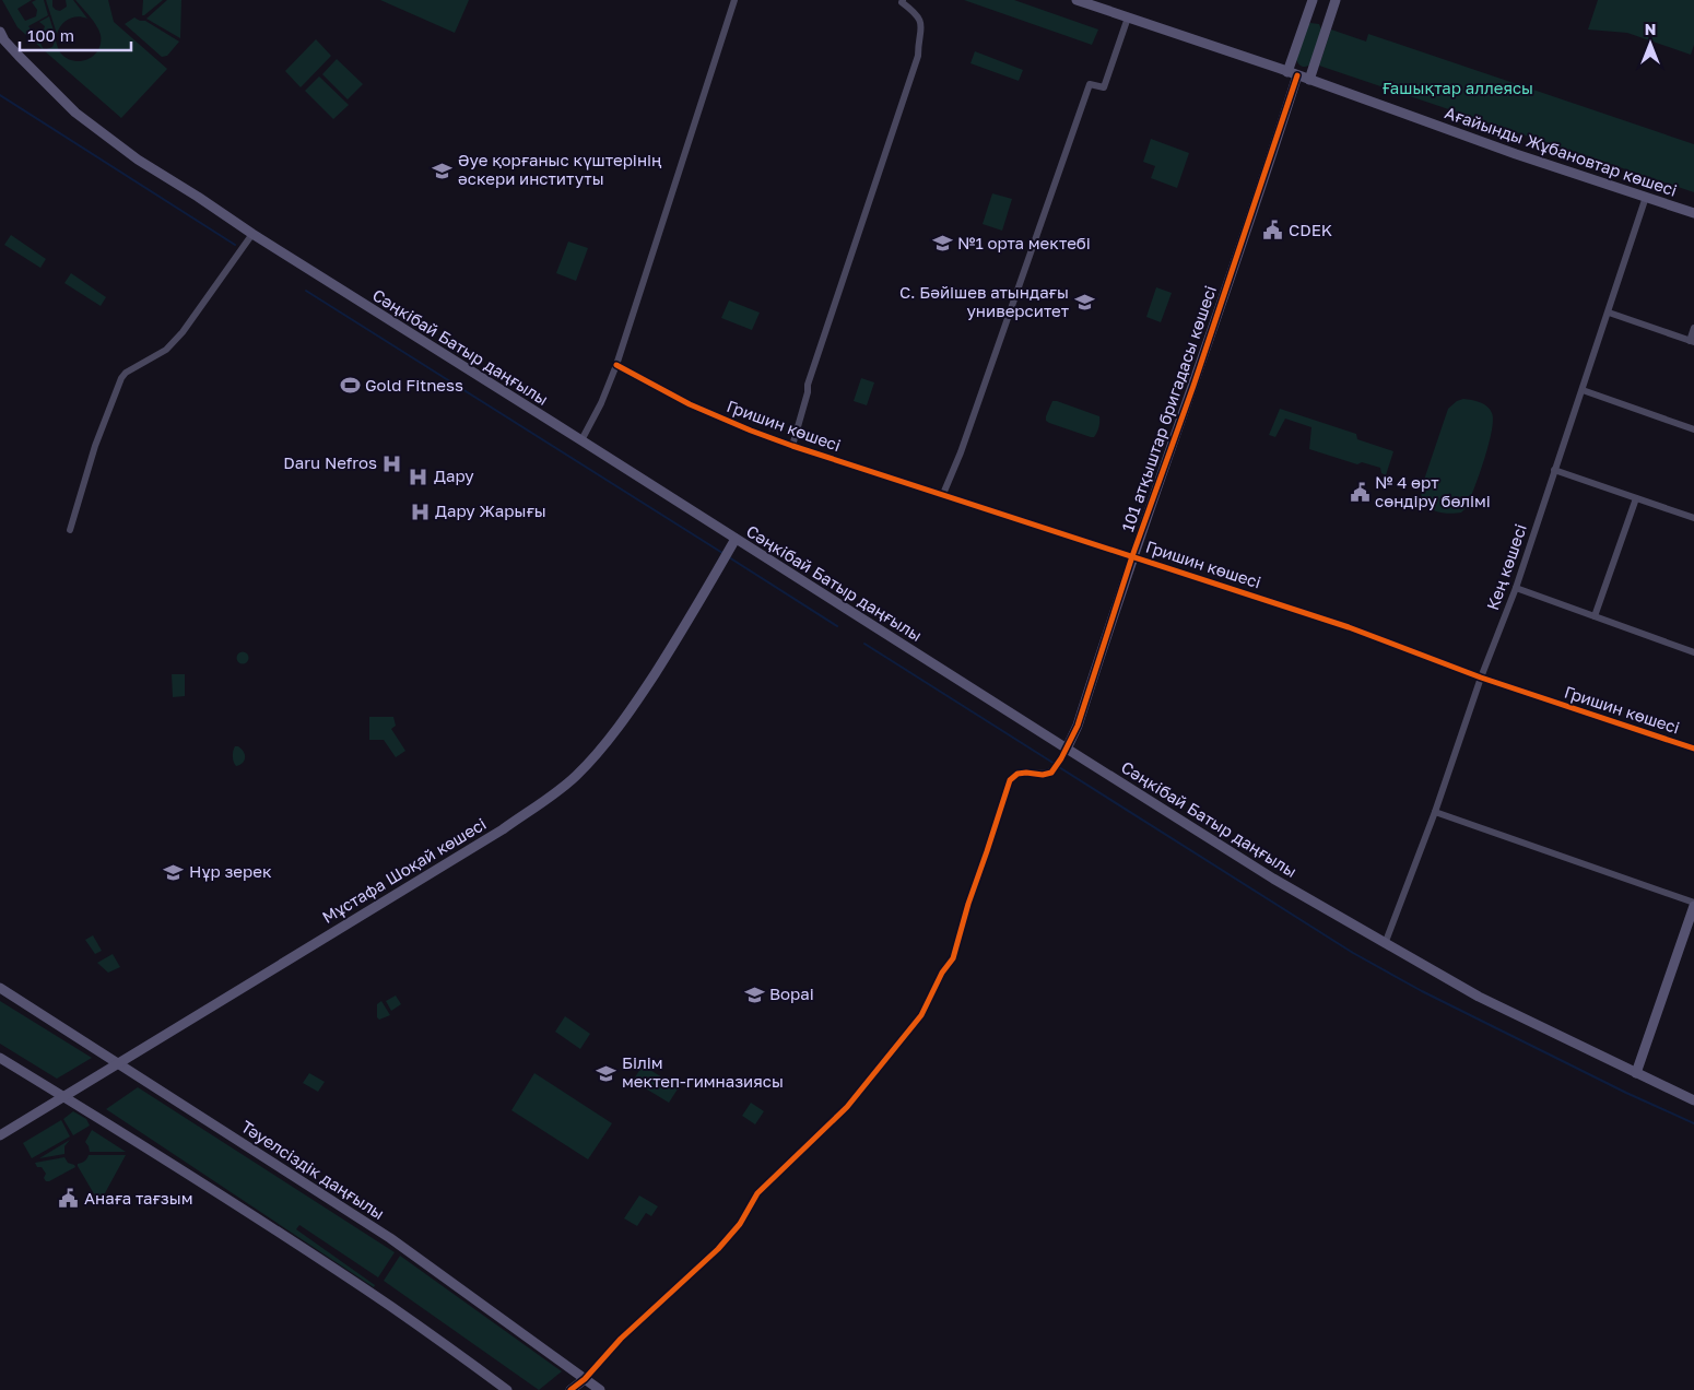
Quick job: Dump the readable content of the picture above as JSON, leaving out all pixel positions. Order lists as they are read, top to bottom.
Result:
{
  "streets": {
    "street": [
      "Ағайынды Жұбановтар көшесі",
      "Сәңкібай Батыр даңғылы",
      "101 атқыштар бригадасы көшесі",
      "Гришин көшесі",
      "Кең көшесі",
      "Мұстафа Шоқай көшесі",
      "Тәуелсіздік даңғылы"
    ]
  },
  "crossings": [
    ["Ағайынды Жұбановтар көшесі", "101 атқыштар бригадасы көшесі"],
    ["Ағайынды Жұбановтар көшесі", "Кең көшесі"],
    ["Сәңкібай Батыр даңғылы", "101 атқыштар бригадасы көшесі"],
    ["Сәңкібай Батыр даңғылы", "Кең көшесі"],
    ["Сәңкібай Батыр даңғылы", "Мұстафа Шоқай көшесі"],
    ["101 атқыштар бригадасы көшесі", "Гришин көшесі"],
    ["Гришин көшесі", "Кең көшесі"],
    ["Мұстафа Шоқай көшесі", "Тәуелсіздік даңғылы"]
  ],
  "parks": ["Ғашықтар аллеясы"],
  "places": {
    "school or university": [
      "Әуе қорғаныс күштерінің әскери институты",
      "№1 орта мектебі",
      "С. Бәйішев атындағы университет",
      "Нұр зерек",
      "Bopai",
      "Білім мектеп-гимназиясы"
    ],
    "public building": ["CDEK", "№ 4 өрт сөндіру бөлімі", "Анаға тағзым"],
    "sports": ["Gold Fitness"],
    "hospital": ["Daru Nefros", "Дару", "Дару Жарығы"]
  },
  "scale_bar": "100 m",
  "north": "top"
}
